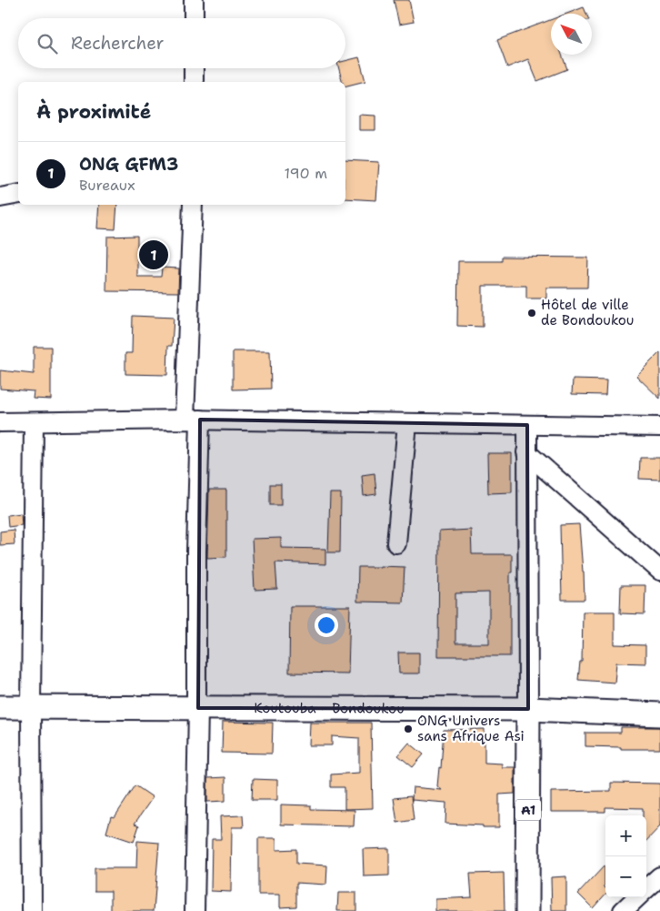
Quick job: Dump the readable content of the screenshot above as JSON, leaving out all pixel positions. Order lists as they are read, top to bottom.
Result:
{
  "streets": {
    "main road": ["Koutouba - Bondoukou", "A1"]
  },
  "crossings": [
    ["Koutouba - Bondoukou", "A1"]
  ],
  "places": ["Hôtel de ville de Bondoukou", "ONG Univers sans Afrique Asi"],
  "north": "top left",
  "page": {
    "search": "Rechercher",
    "heading": "À proximité",
    "list": [
      {
        "mark": "1",
        "name": "ONG GFM3",
        "note": "Bureaux",
        "value": "190 m"
      }
    ],
    "pins": "1",
    "map_buttons": ["+", "−"]
  }
}
